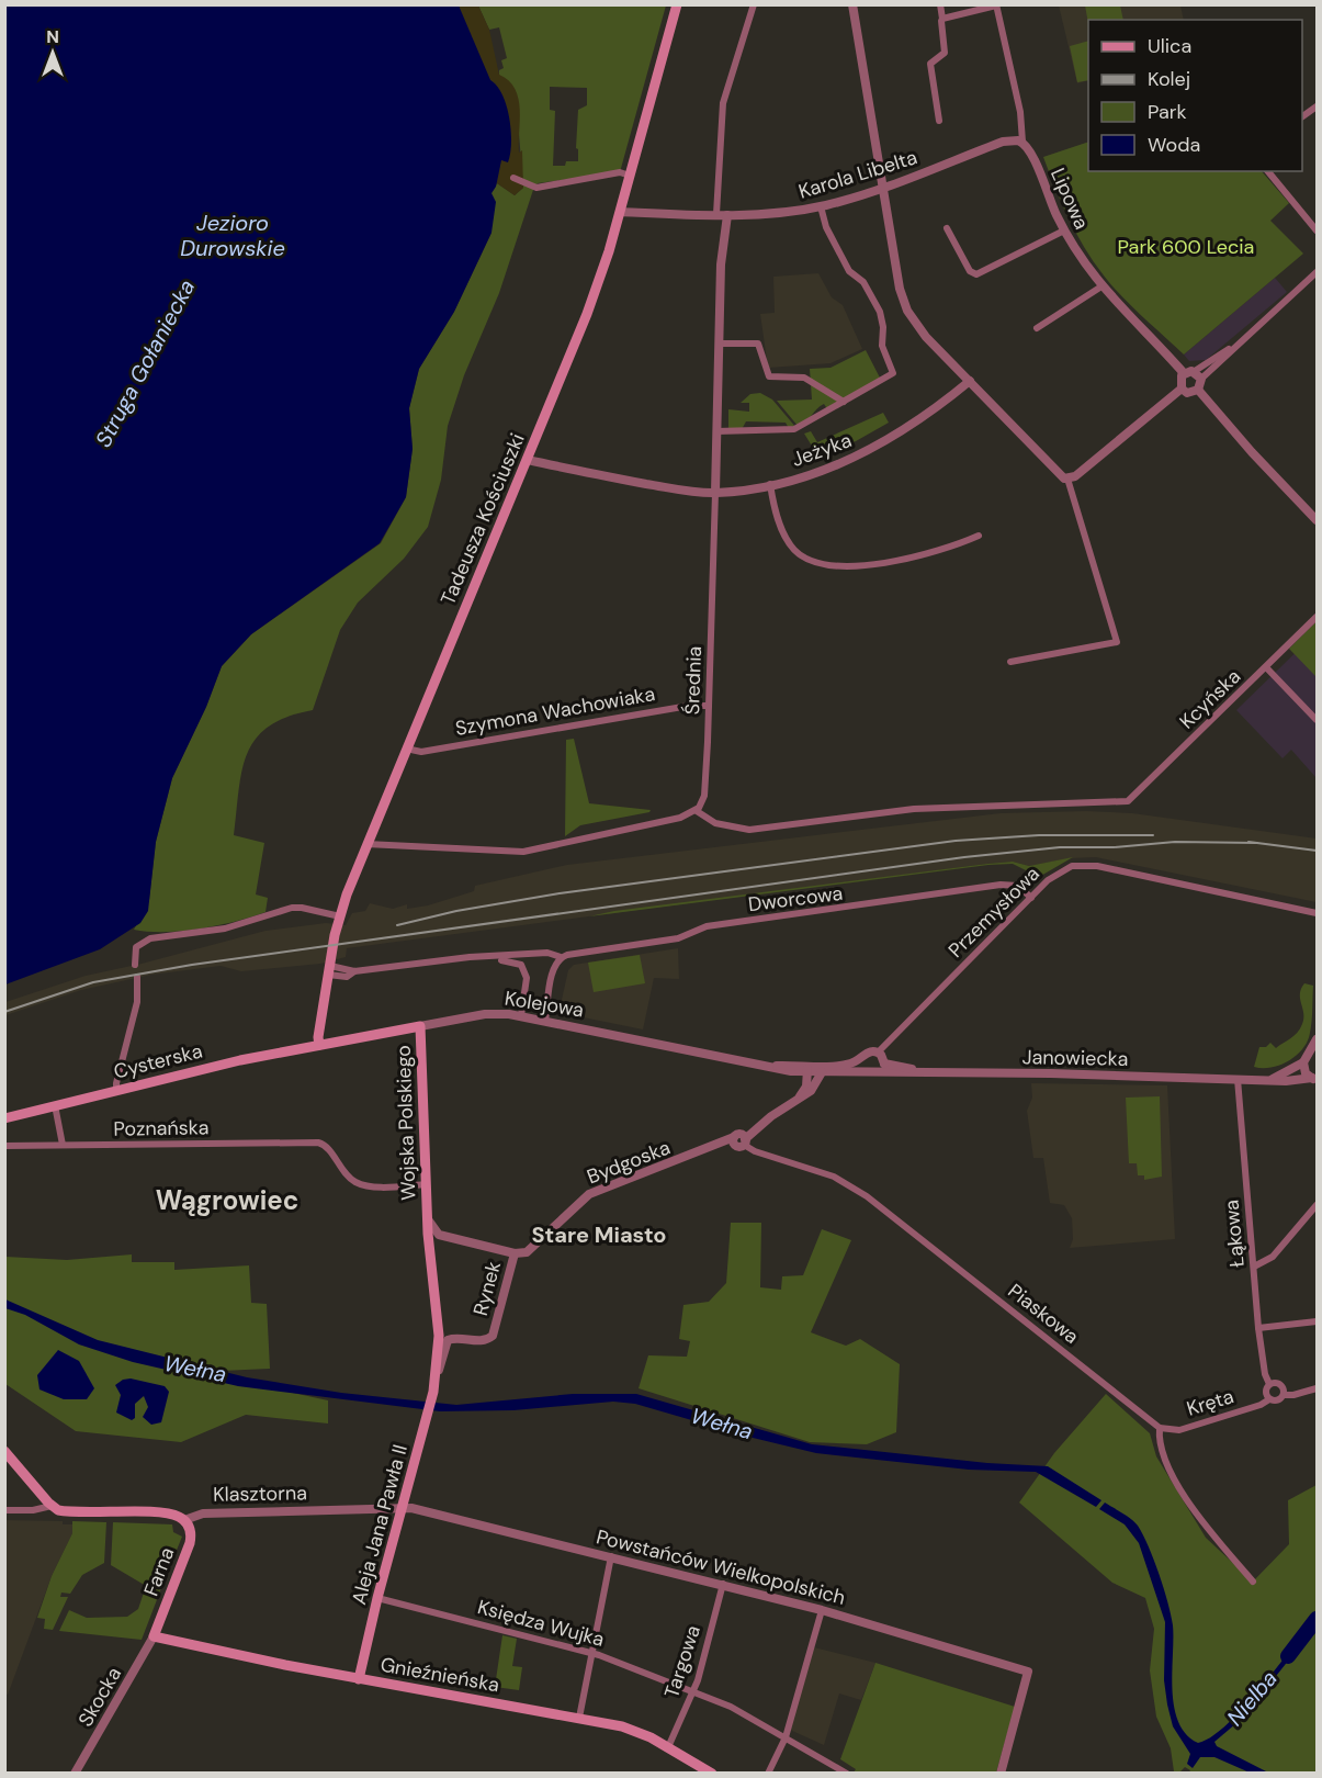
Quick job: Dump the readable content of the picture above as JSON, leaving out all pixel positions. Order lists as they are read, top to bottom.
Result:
{
  "streets": {
    "main road": [
      "Tadeusza Kościuszki",
      "Kolejowa",
      "Cysterska",
      "Wojska Polskiego",
      "Klasztorna",
      "Aleja Jana Pawła II",
      "Farna",
      "Gnieźnieńska"
    ],
    "street": [
      "Karola Libelta",
      "Lipowa",
      "Jeżyka",
      "Średnia",
      "Kcyńska",
      "Szymona Wachowiaka",
      "Dworcowa",
      "Przemysłowa",
      "Janowiecka",
      "Poznańska",
      "Bydgoska",
      "Łąkowa",
      "Rynek",
      "Piaskowa",
      "Kręta",
      "Powstańców Wielkopolskich",
      "Księdza Wujka",
      "Targowa",
      "Skocka"
    ]
  },
  "crossings": [
    ["Karola Libelta", "Lipowa"],
    ["Karola Libelta", "Tadeusza Kościuszki"],
    ["Karola Libelta", "Średnia"],
    ["Jeżyka", "Tadeusza Kościuszki"],
    ["Jeżyka", "Średnia"],
    ["Tadeusza Kościuszki", "Szymona Wachowiaka"],
    ["Tadeusza Kościuszki", "Dworcowa"],
    ["Tadeusza Kościuszki", "Kolejowa"],
    ["Tadeusza Kościuszki", "Cysterska"],
    ["Średnia", "Kcyńska"],
    ["Średnia", "Szymona Wachowiaka"],
    ["Dworcowa", "Przemysłowa"],
    ["Dworcowa", "Kolejowa"],
    ["Przemysłowa", "Kolejowa"],
    ["Przemysłowa", "Janowiecka"],
    ["Kolejowa", "Janowiecka"],
    ["Kolejowa", "Cysterska"],
    ["Kolejowa", "Wojska Polskiego"],
    ["Kolejowa", "Bydgoska"],
    ["Janowiecka", "Łąkowa"],
    ["Wojska Polskiego", "Poznańska"],
    ["Wojska Polskiego", "Rynek"],
    ["Bydgoska", "Rynek"],
    ["Bydgoska", "Piaskowa"],
    ["Łąkowa", "Kręta"],
    ["Rynek", "Aleja Jana Pawła II"],
    ["Piaskowa", "Kręta"],
    ["Klasztorna", "Aleja Jana Pawła II"],
    ["Klasztorna", "Powstańców Wielkopolskich"],
    ["Klasztorna", "Farna"],
    ["Aleja Jana Pawła II", "Powstańców Wielkopolskich"],
    ["Aleja Jana Pawła II", "Księdza Wujka"],
    ["Aleja Jana Pawła II", "Gnieźnieńska"],
    ["Powstańców Wielkopolskich", "Targowa"],
    ["Farna", "Gnieźnieńska"],
    ["Farna", "Skocka"],
    ["Księdza Wujka", "Targowa"],
    ["Targowa", "Gnieźnieńska"],
    ["Gnieźnieńska", "Skocka"]
  ],
  "districts": ["Wągrowiec", "Stare Miasto"],
  "water": [
    "Jezioro Durowskie",
    "Struga Gołaniecka",
    "Wełna",
    "Nielba"
  ],
  "parks": ["Park 600 Lecia"],
  "legend": [
    "Ulica",
    "Kolej",
    "Park",
    "Woda"
  ],
  "north": "top"
}
